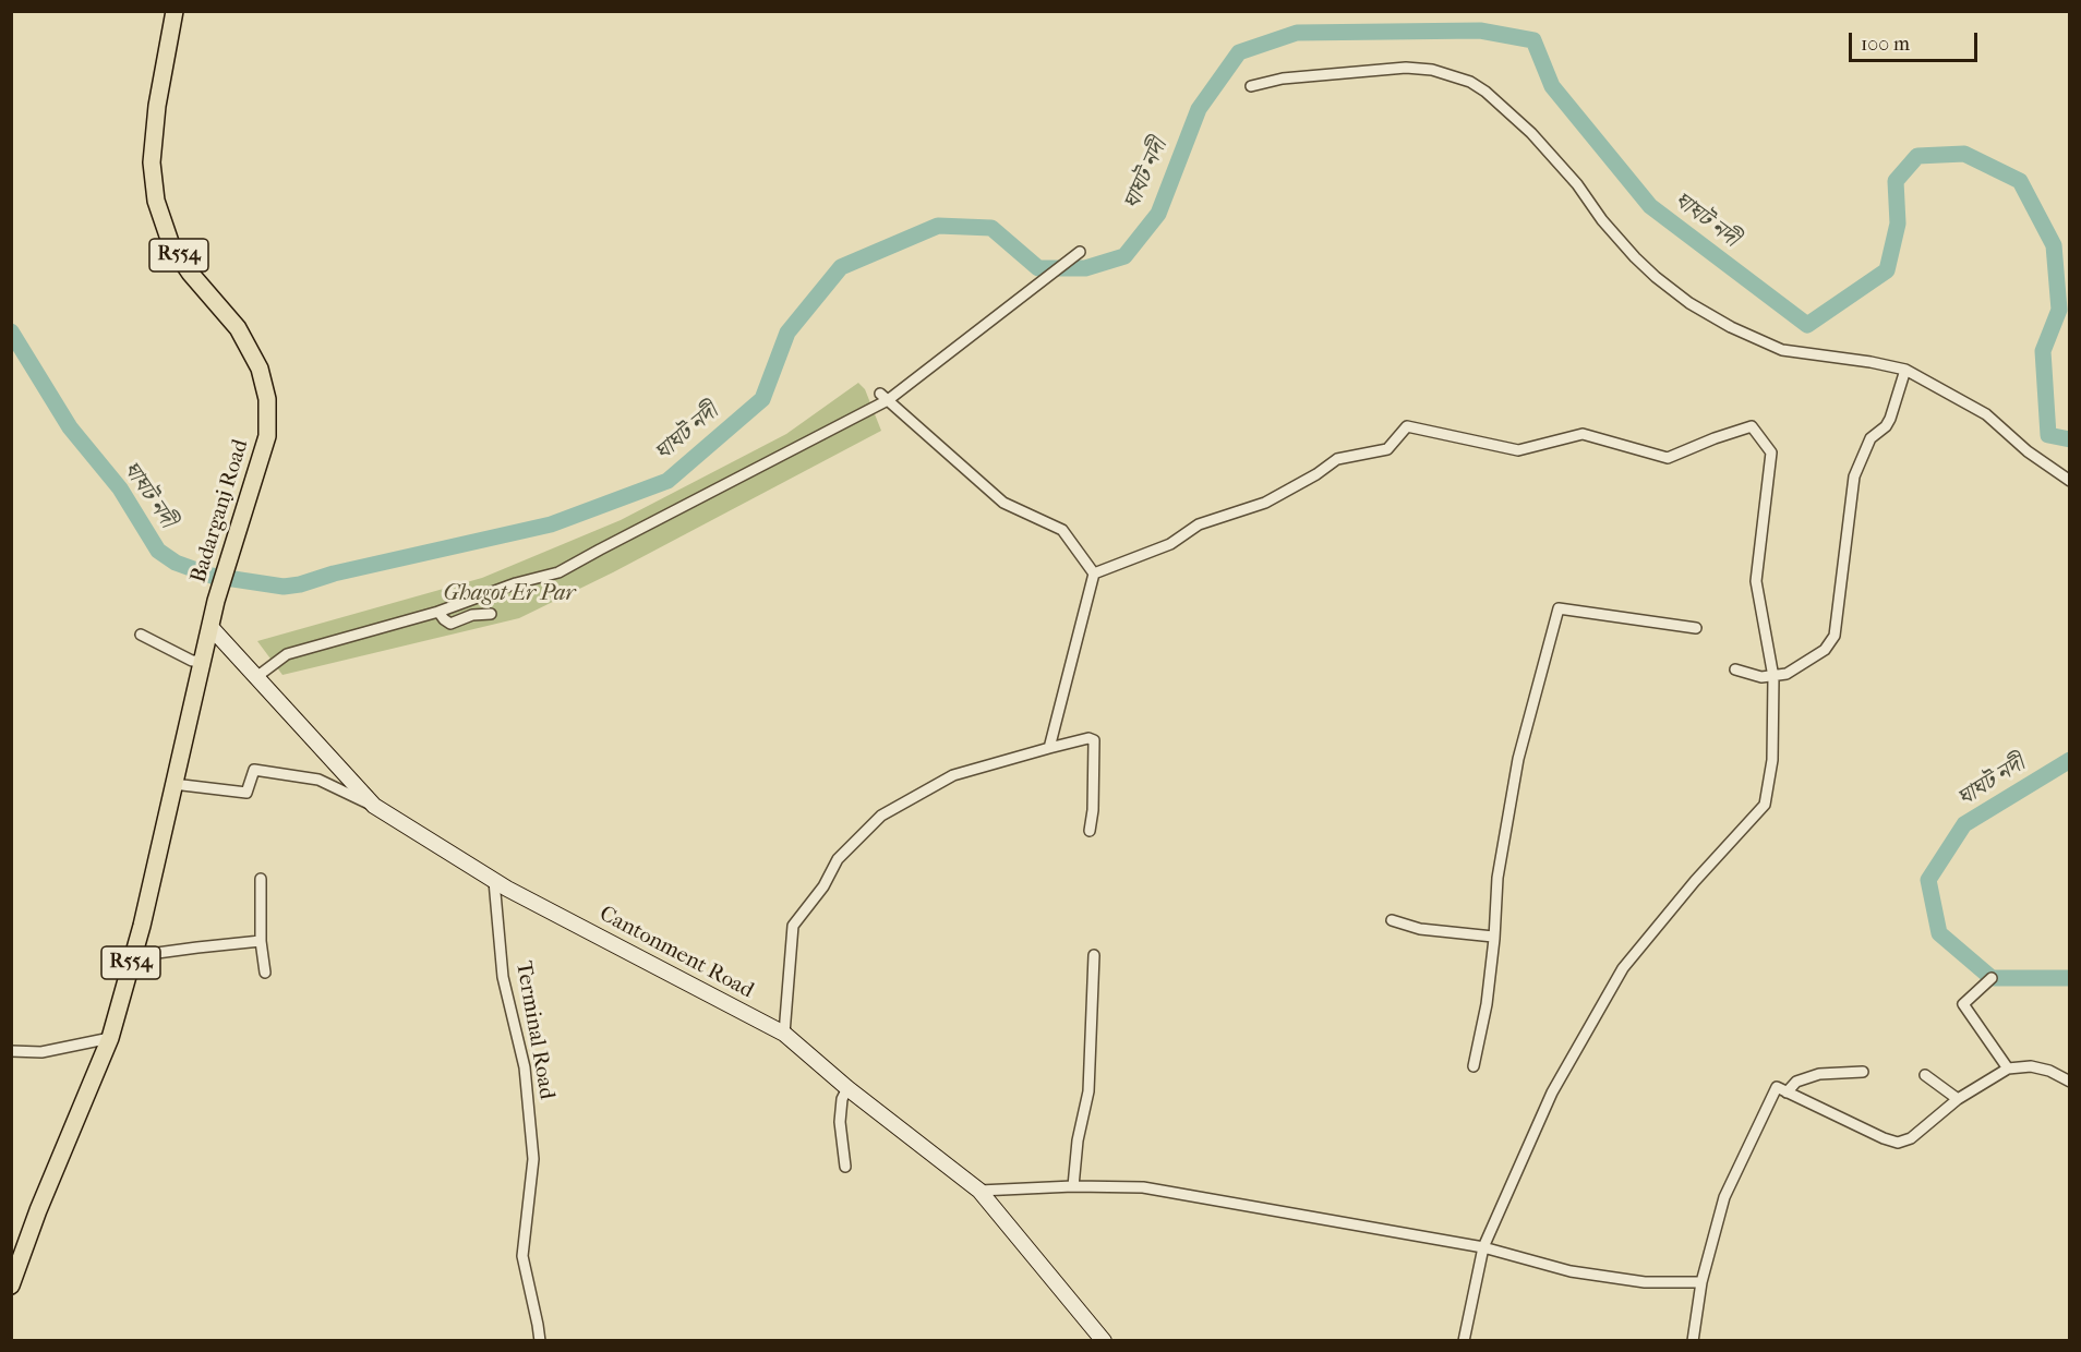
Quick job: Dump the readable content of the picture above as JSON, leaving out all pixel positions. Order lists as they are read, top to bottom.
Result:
{
  "streets": {
    "main road": ["R554", "Badarganj Road"],
    "street": ["Cantonment Road", "Terminal Road"]
  },
  "crossings": [
    ["R554", "Badarganj Road"],
    ["R554", "Cantonment Road"],
    ["Badarganj Road", "Cantonment Road"],
    ["Cantonment Road", "Terminal Road"]
  ],
  "water": ["ঘাঘট নদী"],
  "parks": ["Ghagot Er Par"],
  "scale_bar": "100 m"
}
